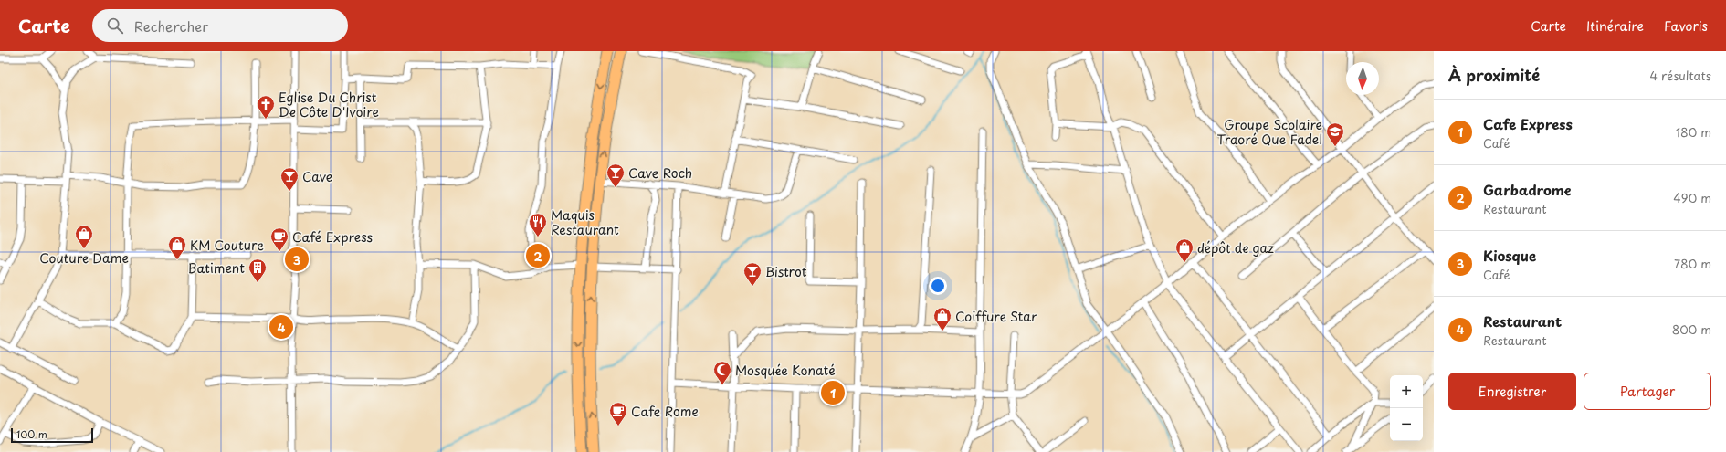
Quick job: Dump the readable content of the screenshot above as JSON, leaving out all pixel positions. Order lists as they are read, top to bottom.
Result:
{
  "places": {
    "church": ["Eglise Du Christ De Côte D'Ivoire"],
    "school or university": ["Groupe Scolaire Traoré Que Fadel"],
    "bar": ["Cave Roch", "Cave", "Bistrot"],
    "restaurant": ["Maquis Restaurant"],
    "shop": [
      "Couture Dame",
      "KM Couture",
      "dépôt de gaz",
      "Coiffure Star"
    ],
    "cafe": ["Café Express", "Cafe Rome"],
    "building": ["Batiment"],
    "mosque": ["Mosquée Konaté"]
  },
  "scale_bar": "100 m",
  "north": "bottom",
  "page": {
    "header": "Carte",
    "search": "Rechercher",
    "nav": ["Carte", "Itinéraire", "Favoris"],
    "heading": ["À proximité", "4 résultats"],
    "list": [
      {
        "mark": "1",
        "name": "Cafe Express",
        "note": "Café",
        "value": "180 m"
      },
      {
        "mark": "2",
        "name": "Garbadrome",
        "note": "Restaurant",
        "value": "490 m"
      },
      {
        "mark": "3",
        "name": "Kiosque",
        "note": "Café",
        "value": "780 m"
      },
      {
        "mark": "4",
        "name": "Restaurant",
        "note": "Restaurant",
        "value": "800 m"
      }
    ],
    "pins": [
      "2",
      "3",
      "4",
      "1"
    ],
    "buttons": ["Enregistrer", "Partager"],
    "map_buttons": ["+", "−"],
    "scale": "100 m"
  }
}
